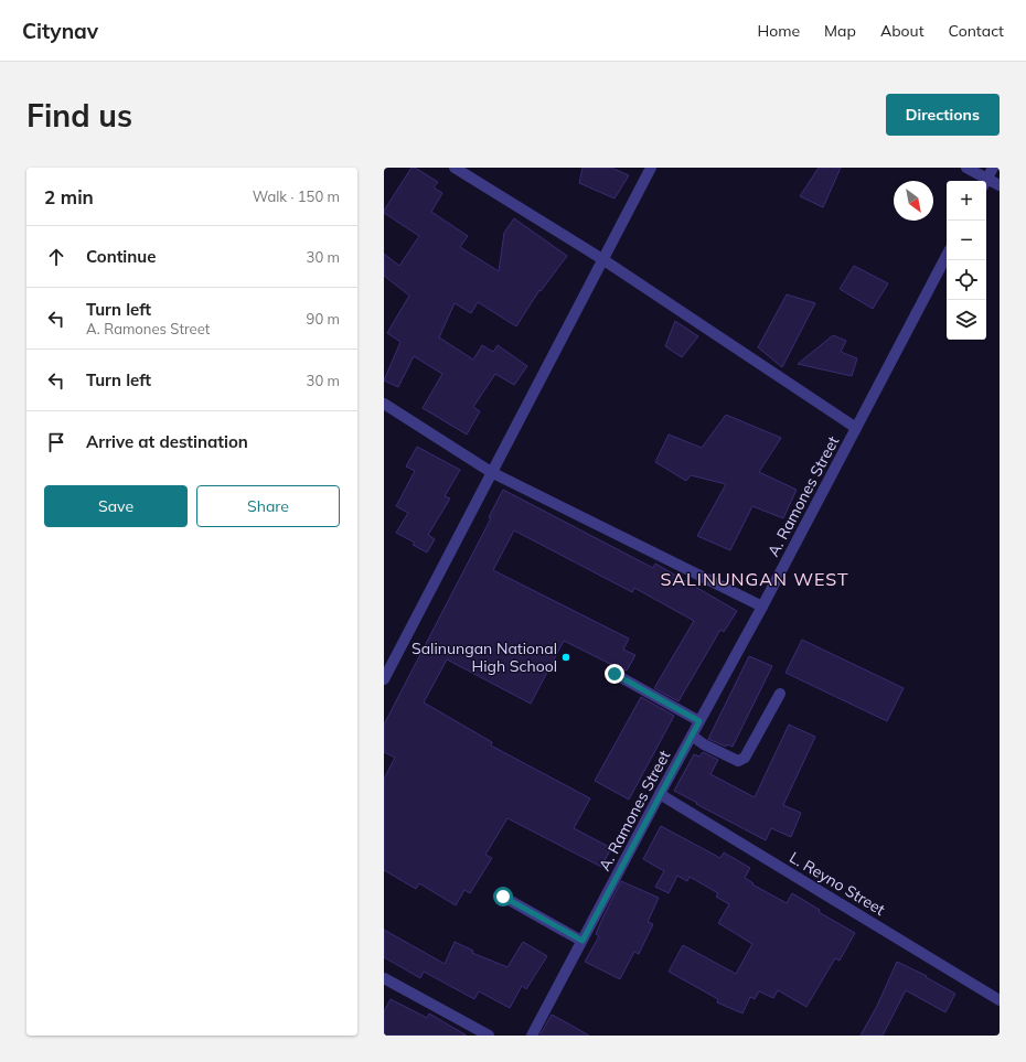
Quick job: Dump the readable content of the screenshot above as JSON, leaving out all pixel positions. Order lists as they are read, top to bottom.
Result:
{
  "streets": {
    "street": ["A. Ramones Street", "L. Reyno Street"]
  },
  "crossings": [
    ["A. Ramones Street", "L. Reyno Street"]
  ],
  "districts": ["SALINUNGAN WEST"],
  "places": ["Salinungan National High School"],
  "north": "bottom right",
  "page": {
    "header": "Citynav",
    "nav": [
      "Home",
      "Map",
      "About",
      "Contact"
    ],
    "buttons": [
      "Directions",
      ["Save", "Share"]
    ],
    "title": "Find us",
    "heading": ["2 min", "Walk · 150 m"],
    "map_buttons": ["+", "−"],
    "list": [
      ["Continue", "30 m"],
      ["Turn left", "A. Ramones Street", "90 m"],
      ["Turn left", "30 m"],
      "Arrive at destination"
    ]
  }
}
